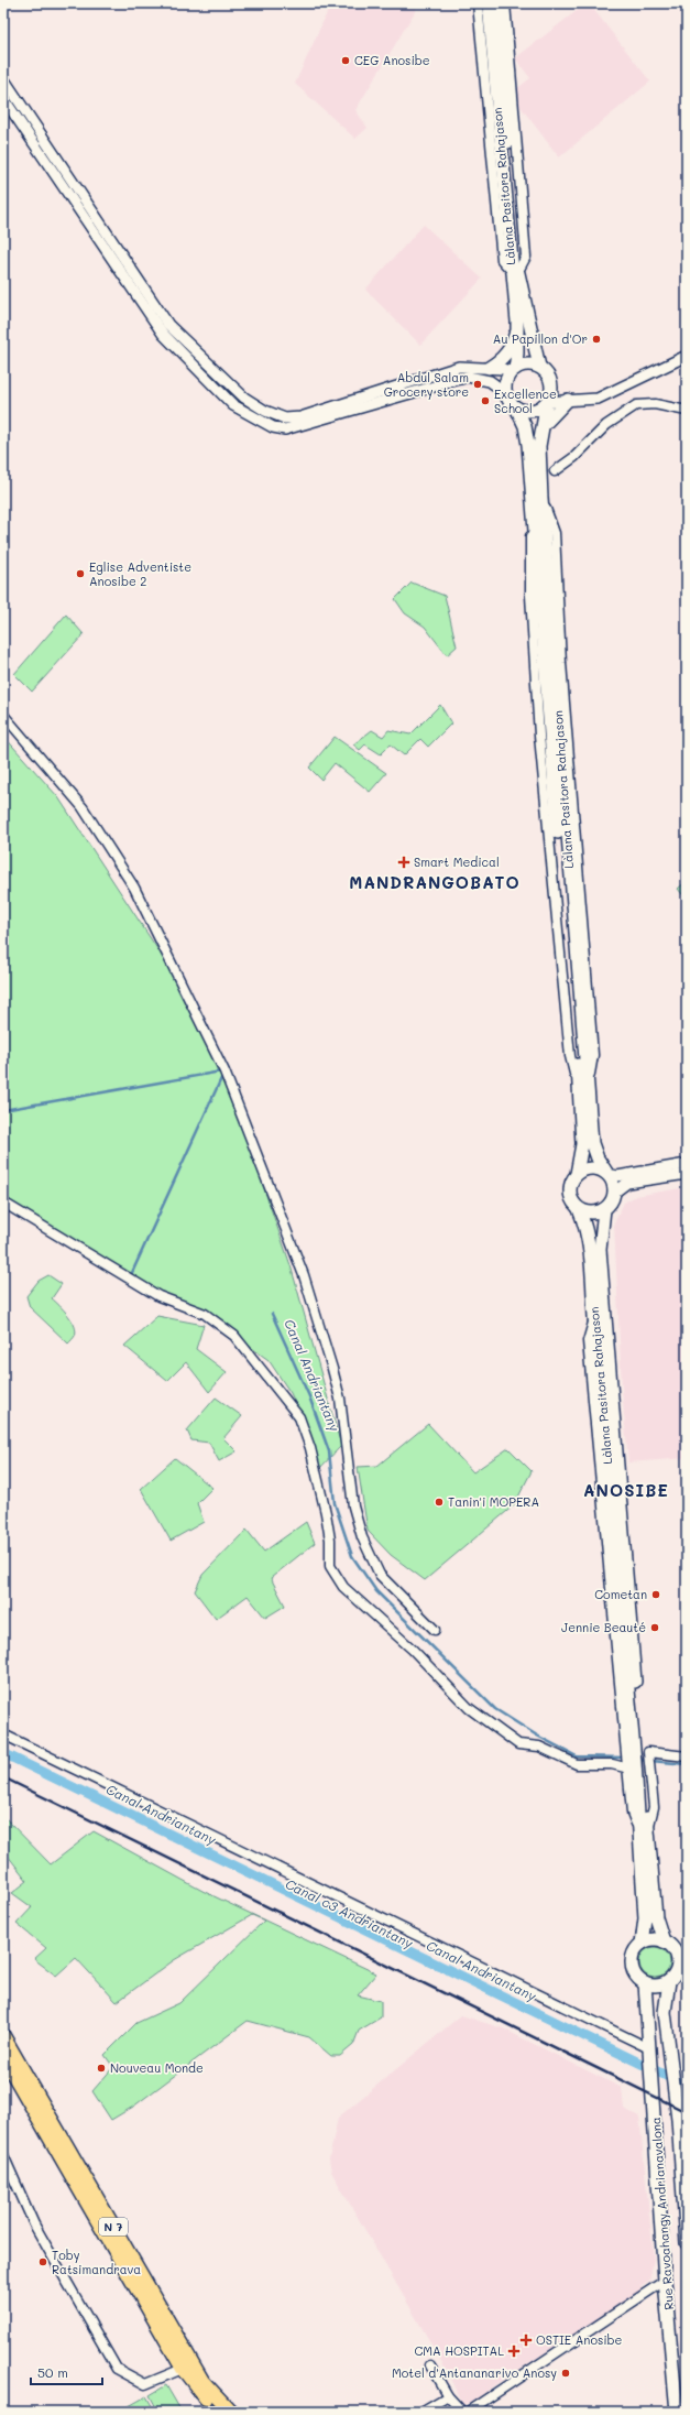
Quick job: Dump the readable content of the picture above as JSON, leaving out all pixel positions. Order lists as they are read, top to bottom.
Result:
{
  "streets": {
    "main road": ["Làlana Pasitora Rahajason", "Rue Ravoahangy Andrianavalona", "N 7"]
  },
  "districts": ["MANDRANGOBATO", "ANOSIBE"],
  "water": ["Canal Andriantany", "Canal c3 Andriantany"],
  "places": {
    "other": [
      "CEG Anosibe",
      "Au Papillon d'Or",
      "Abdul Salam Grocery store",
      "Excellence School",
      "Eglise Adventiste Anosibe 2",
      "Tanin'i MOPERA",
      "Cometan",
      "Jennie Beauté",
      "Nouveau Monde",
      "Toby Ratsimandrava",
      "Motel d'Antananarivo Anosy"
    ],
    "health": ["Smart Medical", "OSTIE Anosibe", "CMA HOSPITAL"]
  },
  "scale_bar": "50 m"
}
